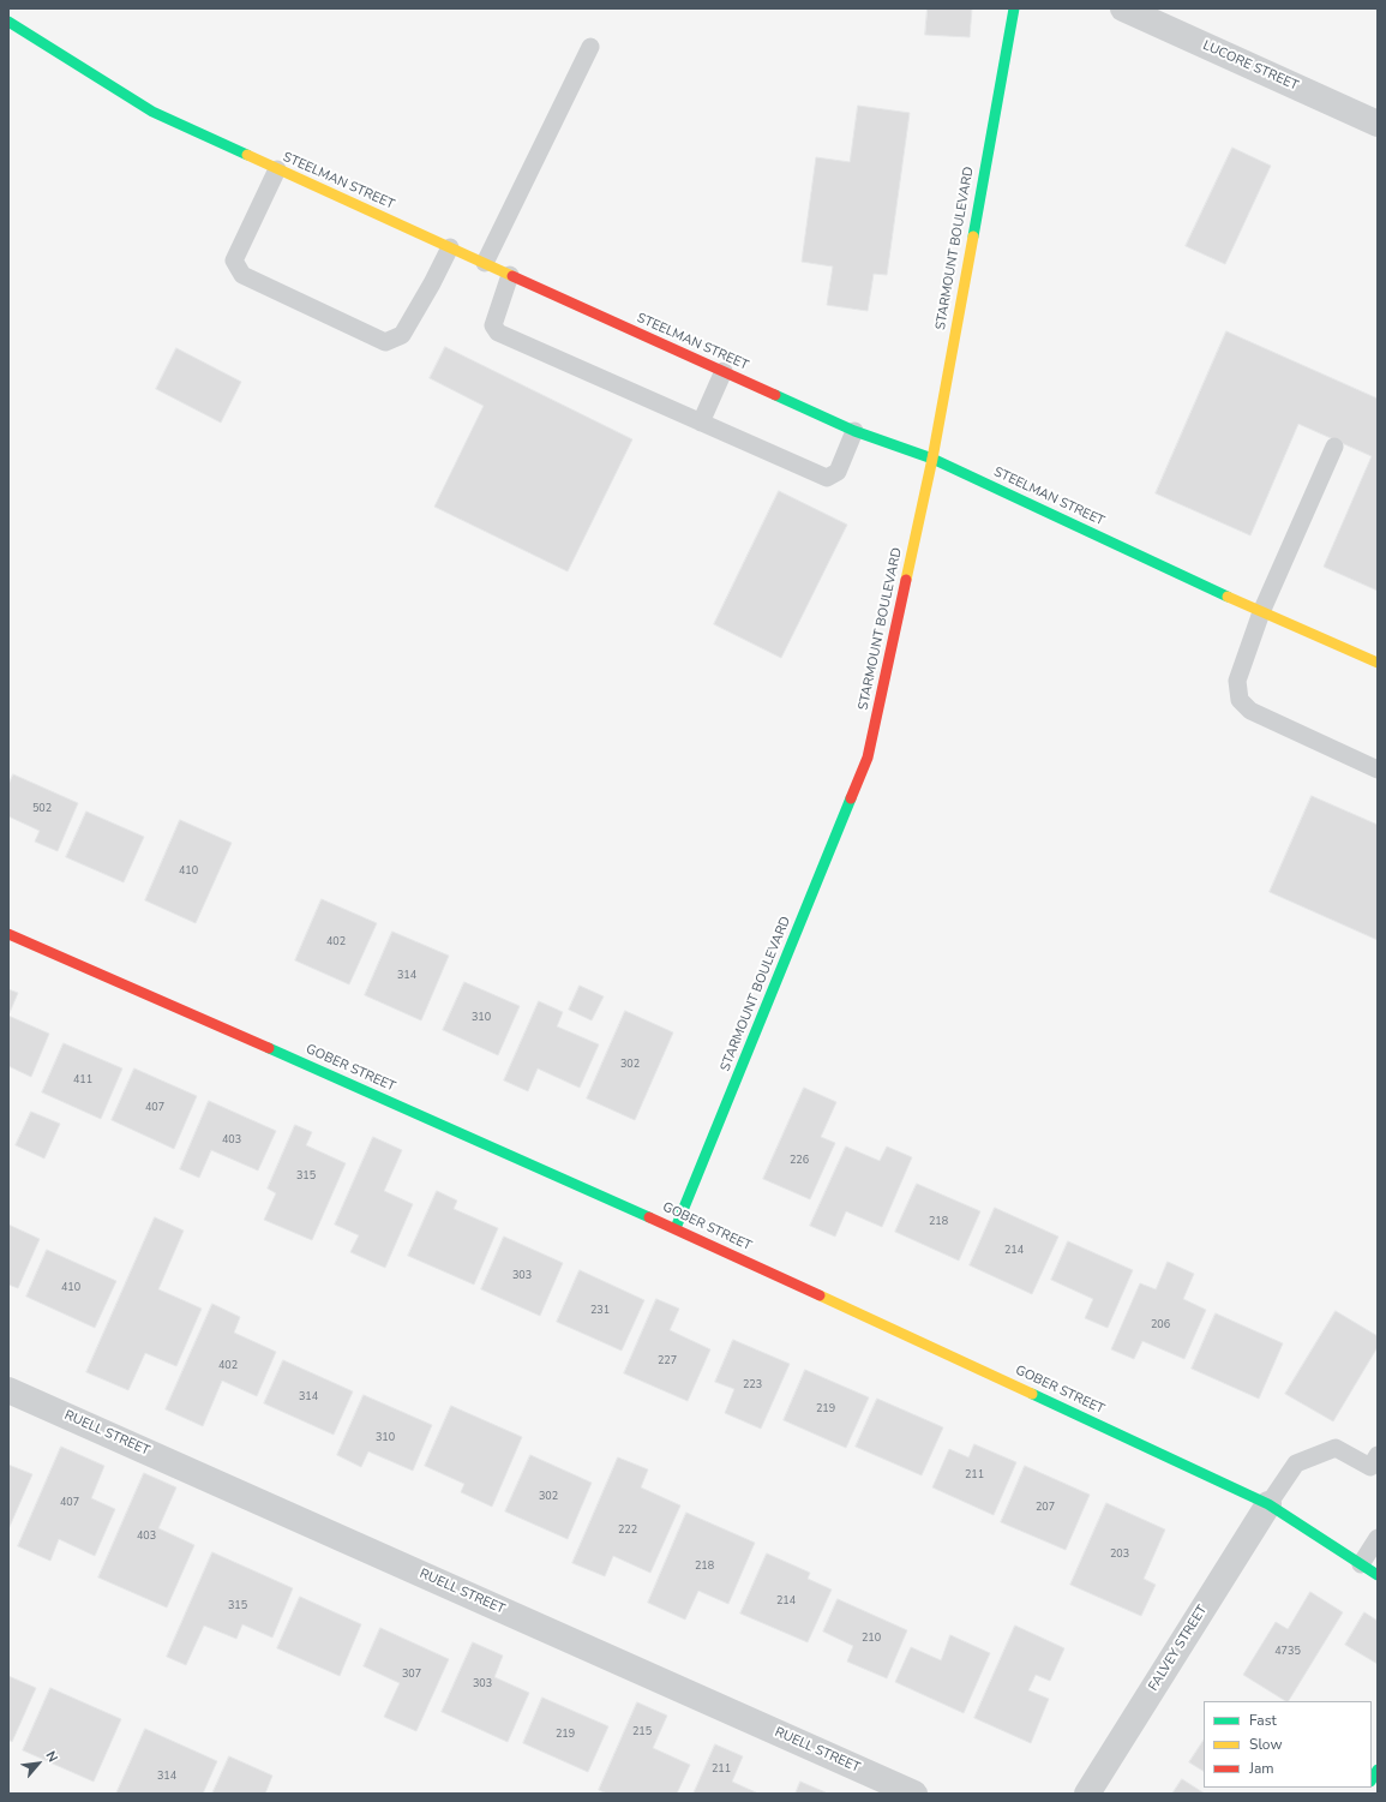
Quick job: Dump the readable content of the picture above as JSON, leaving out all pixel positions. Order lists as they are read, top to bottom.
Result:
{
  "streets": {
    "street": [
      "LUCORE STREET",
      "STEELMAN STREET",
      "STARMOUNT BOULEVARD",
      "GOBER STREET",
      "RUELL STREET",
      "FALVEY STREET"
    ]
  },
  "crossings": [
    ["STEELMAN STREET", "STARMOUNT BOULEVARD"],
    ["STARMOUNT BOULEVARD", "GOBER STREET"],
    ["GOBER STREET", "FALVEY STREET"]
  ],
  "house_numbers": [
    "502",
    "410",
    "402",
    "314",
    "310",
    "302",
    "411",
    "407",
    "403",
    "226",
    "315",
    "218",
    "214",
    "303",
    "410",
    "231",
    "206",
    "227",
    "402",
    "223",
    "314",
    "219",
    "310",
    "211",
    "302",
    "407",
    "207",
    "222",
    "403",
    "203",
    "218",
    "214",
    "315",
    "210",
    "4735",
    "307",
    "303",
    "215",
    "219",
    "211",
    "314"
  ],
  "legend": ["Fast", "Slow", "Jam"],
  "north": "top right"
}
